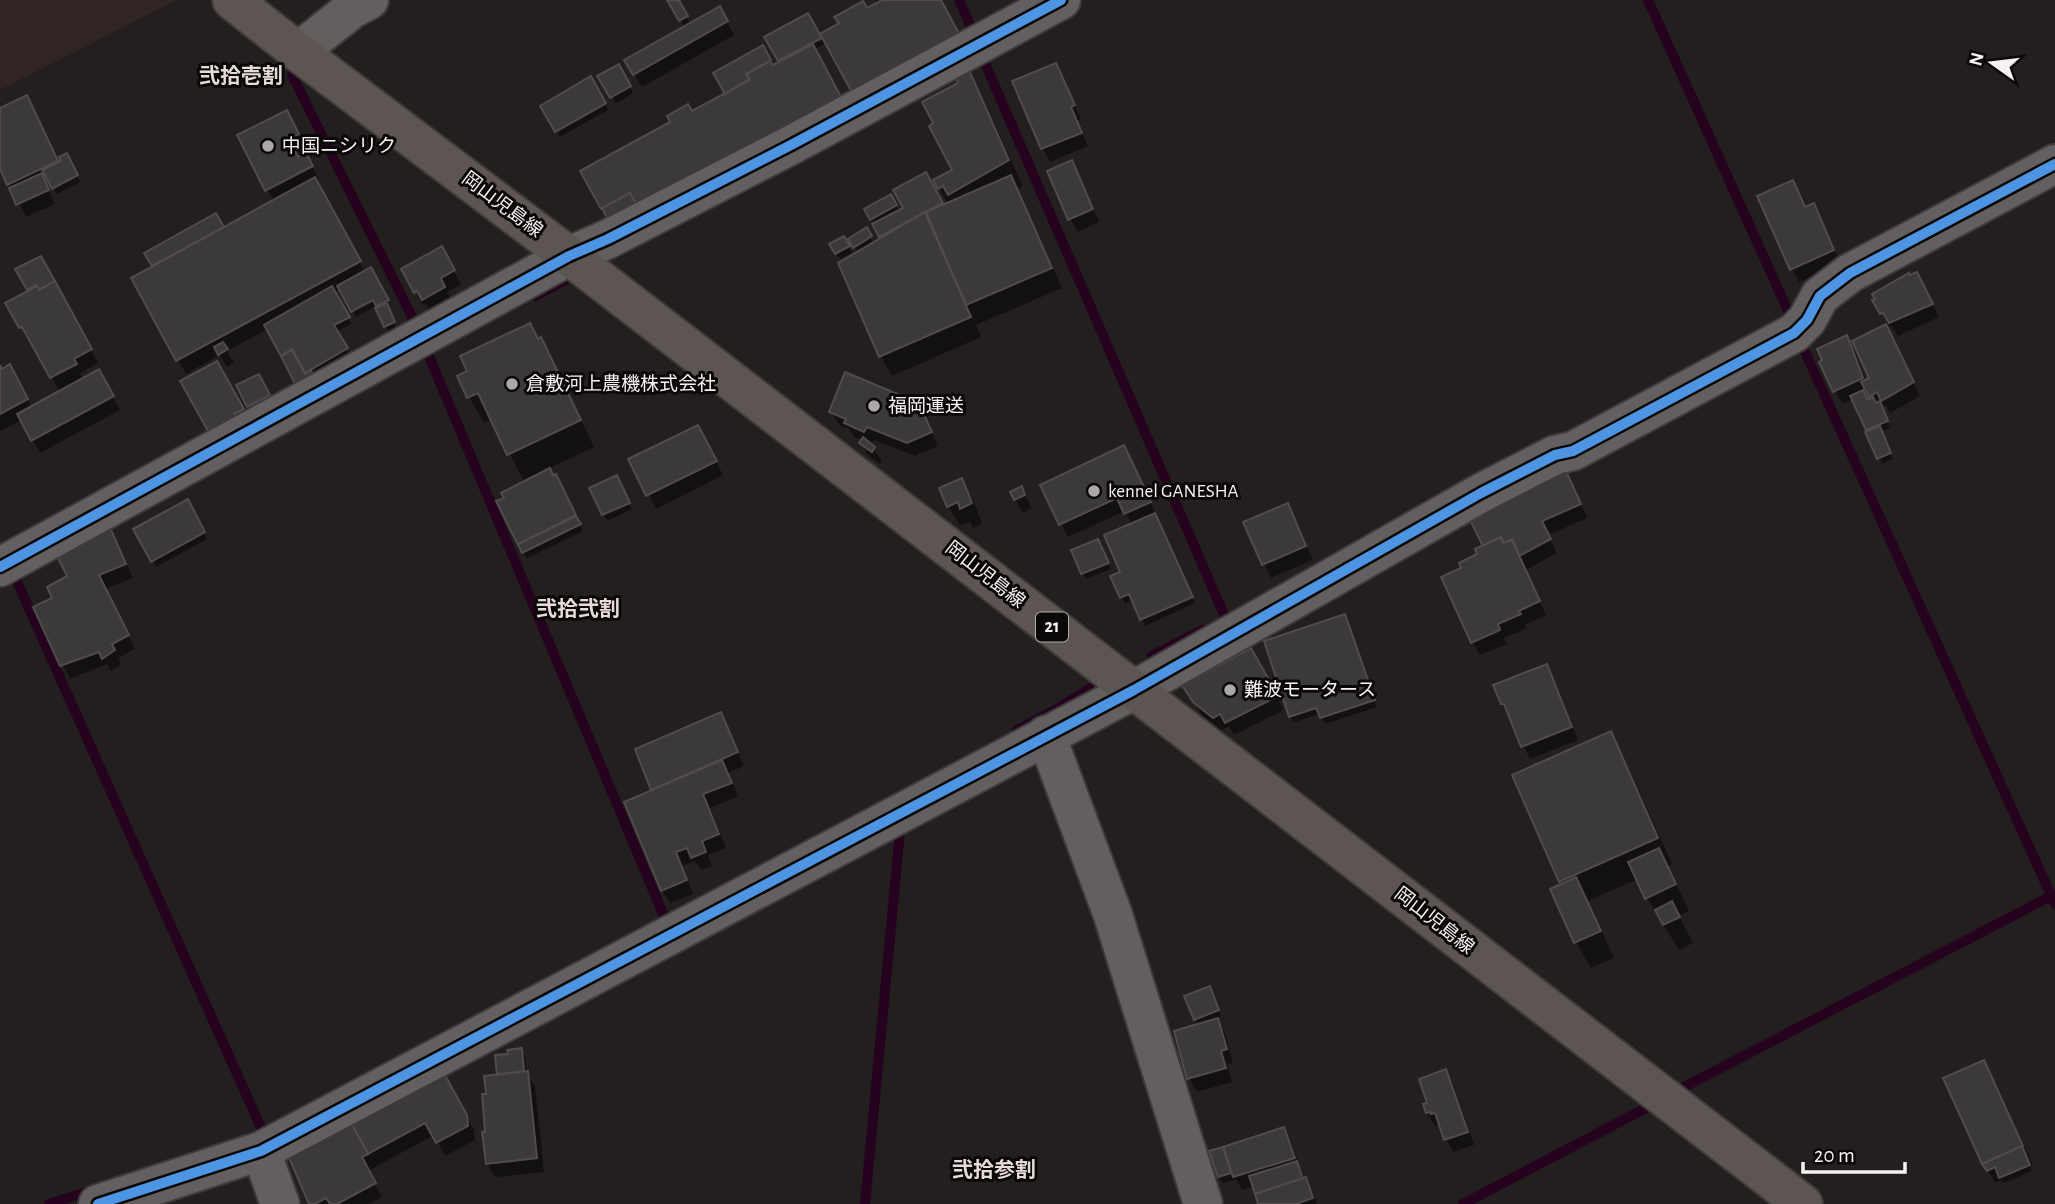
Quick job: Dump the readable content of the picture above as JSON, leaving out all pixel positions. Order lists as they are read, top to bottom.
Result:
{
  "streets": {
    "main road": ["岡山児島線", "21"]
  },
  "districts": ["弐拾壱割", "弐拾弐割", "弐拾参割"],
  "places": [
    "中国ニシリク",
    "倉敷河上農機株式会社",
    "福岡運送",
    "kennel GANESHA",
    "難波モータース"
  ],
  "scale_bar": "20 m",
  "north": "left"
}
